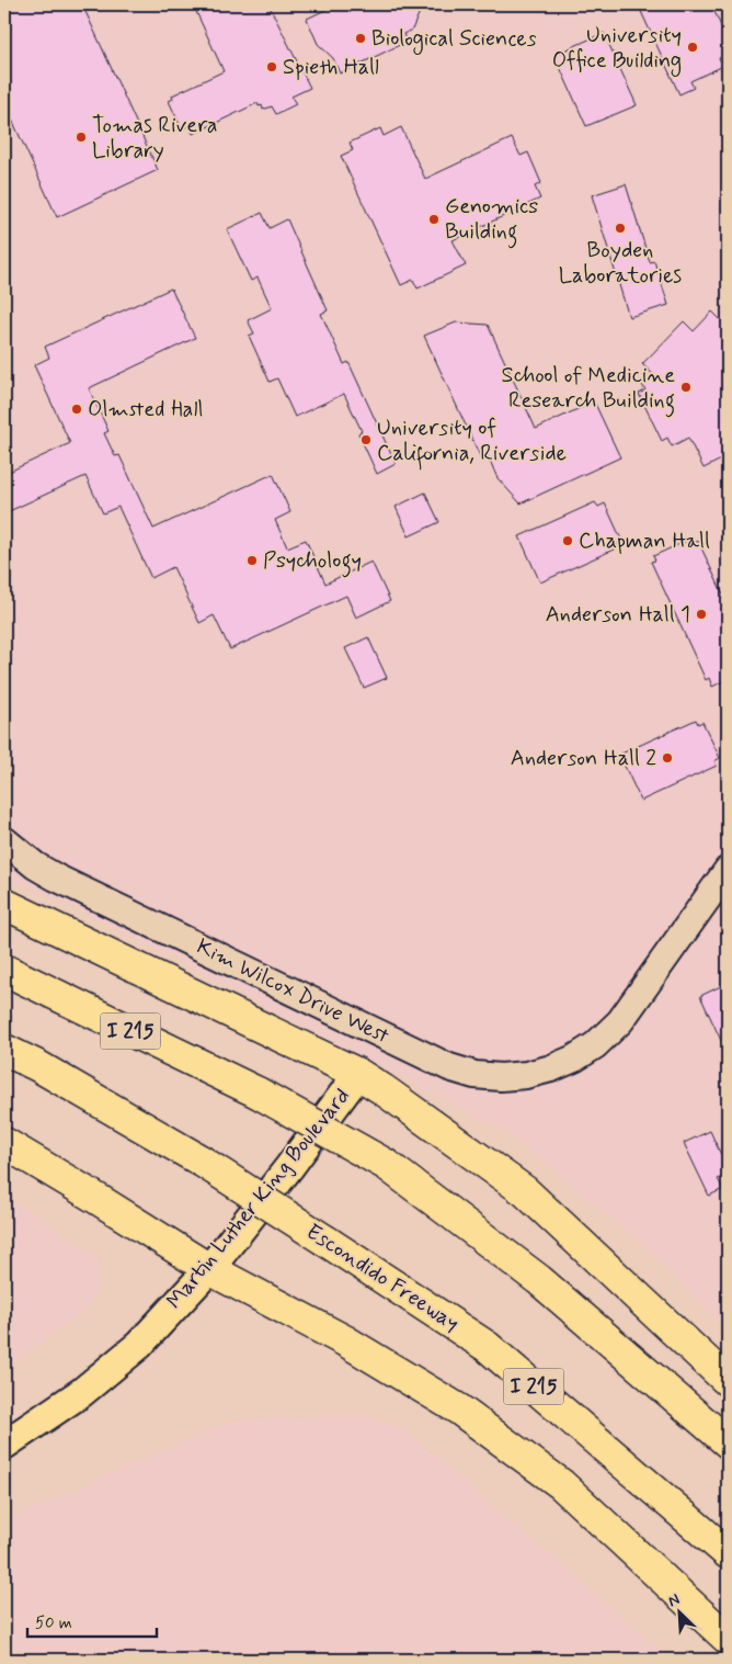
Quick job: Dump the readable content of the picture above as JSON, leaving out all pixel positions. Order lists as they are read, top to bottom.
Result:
{
  "streets": {
    "highway": ["I 215", "Escondido Freeway"],
    "main road": ["Martin Luther King Boulevard"],
    "street": ["Kim Wilcox Drive West"]
  },
  "places": [
    "Biological Sciences",
    "University Office Building",
    "Spieth Hall",
    "Tomas Rivera Library",
    "Genomics Building",
    "Boyden Laboratories",
    "School of Medicine Research Building",
    "Olmsted Hall",
    "University of California, Riverside",
    "Chapman Hall",
    "Psychology",
    "Anderson Hall 1",
    "Anderson Hall 2"
  ],
  "scale_bar": "50 m",
  "north": "top left"
}
